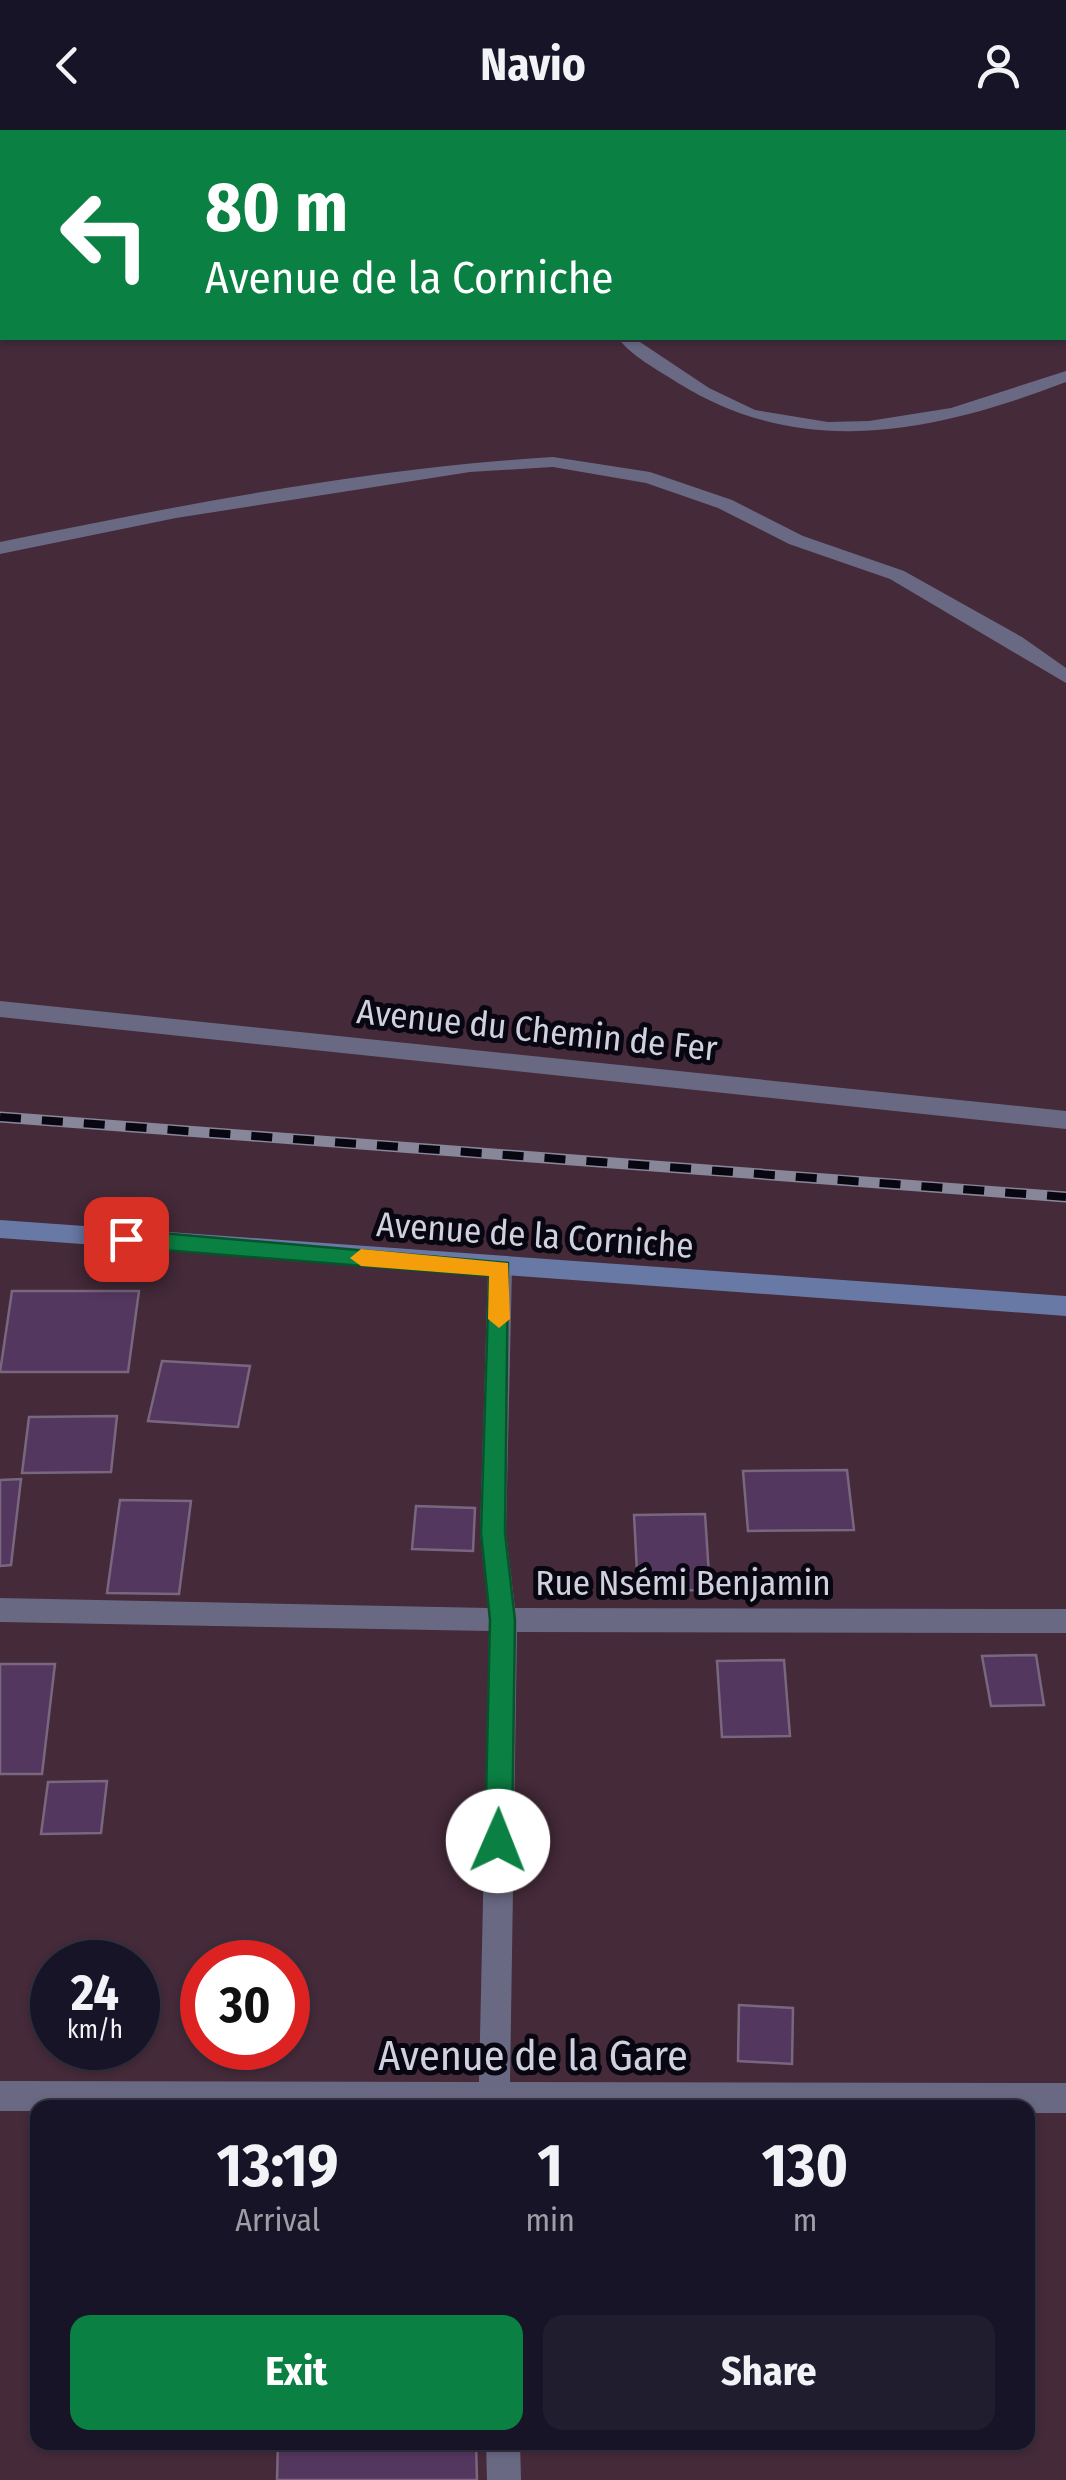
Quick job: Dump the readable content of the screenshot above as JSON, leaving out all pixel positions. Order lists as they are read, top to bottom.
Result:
{
  "streets": {
    "street": [
      "Avenue du Chemin de Fer",
      "Avenue de la Corniche",
      "Rue Nsémi Benjamin",
      "Avenue de la Gare"
    ]
  },
  "page": {
    "header": "Navio",
    "turn": ["80 m", "Avenue de la Corniche"],
    "speed": "24 km/h",
    "limit": "30",
    "eta": [
      "13:19",
      "Arrival",
      "1",
      "min",
      "130",
      "m"
    ],
    "buttons": ["Exit", "Share"]
  }
}
